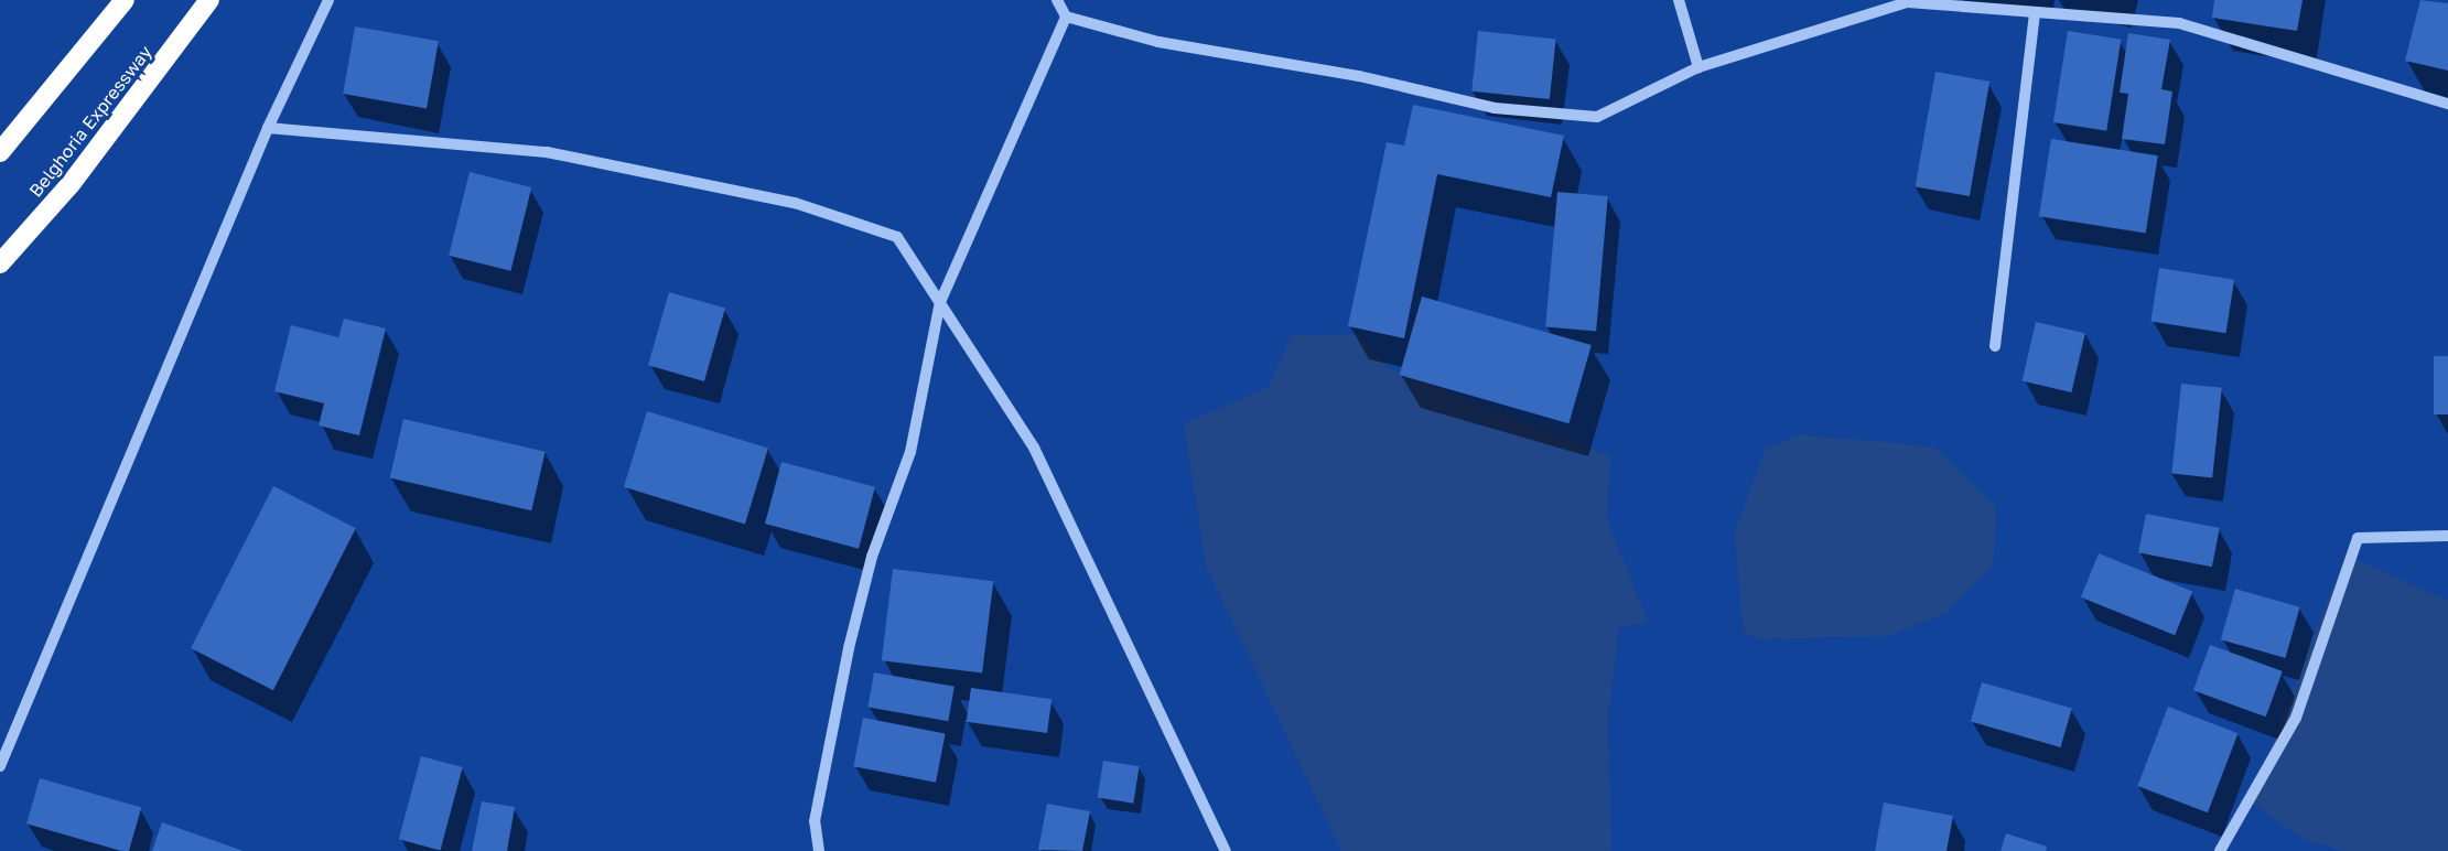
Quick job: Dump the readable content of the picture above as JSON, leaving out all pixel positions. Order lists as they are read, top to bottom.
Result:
{
  "streets": {
    "highway": ["Belghoria Expressway"]
  }
}
